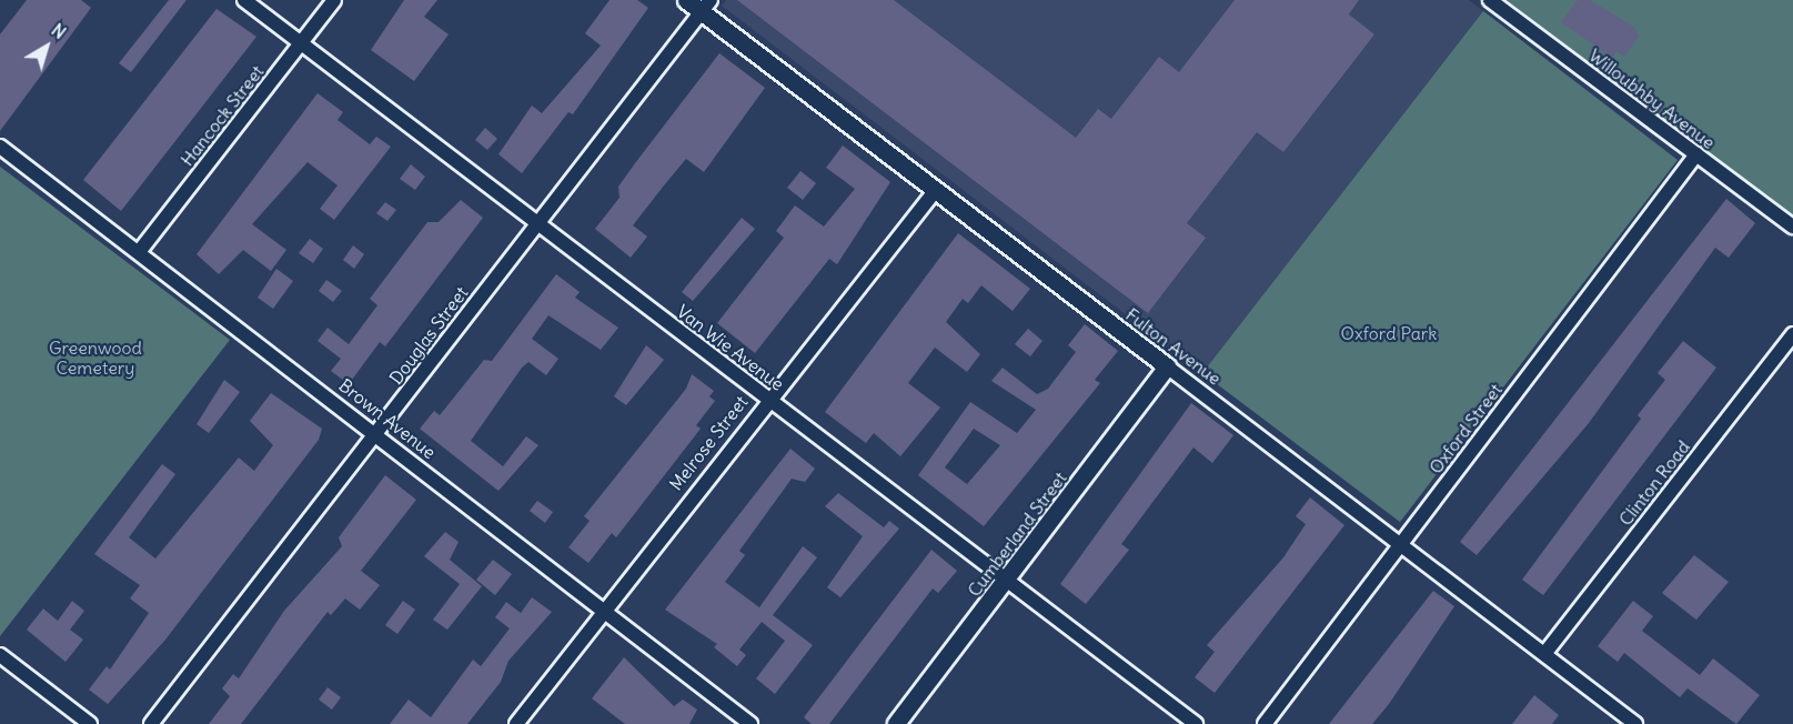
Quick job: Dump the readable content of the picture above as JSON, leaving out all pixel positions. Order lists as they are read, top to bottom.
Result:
{
  "streets": {
    "street": [
      "Willoubhby Avenue",
      "Hancock Street",
      "Douglas Street",
      "Fulton Avenue",
      "Van Wie Avenue",
      "Brown Avenue",
      "Oxford Street",
      "Melrose Street",
      "Clinton Road",
      "Cumberland Street"
    ]
  },
  "crossings": [
    ["Willoubhby Avenue", "Oxford Street"],
    ["Hancock Street", "Van Wie Avenue"],
    ["Hancock Street", "Brown Avenue"],
    ["Douglas Street", "Fulton Avenue"],
    ["Douglas Street", "Van Wie Avenue"],
    ["Douglas Street", "Brown Avenue"],
    ["Fulton Avenue", "Oxford Street"],
    ["Fulton Avenue", "Melrose Street"],
    ["Fulton Avenue", "Clinton Road"],
    ["Fulton Avenue", "Cumberland Street"],
    ["Van Wie Avenue", "Melrose Street"],
    ["Van Wie Avenue", "Cumberland Street"],
    ["Brown Avenue", "Melrose Street"]
  ],
  "parks": ["Oxford Park", "Greenwood Cemetery"],
  "north": "top right"
}
